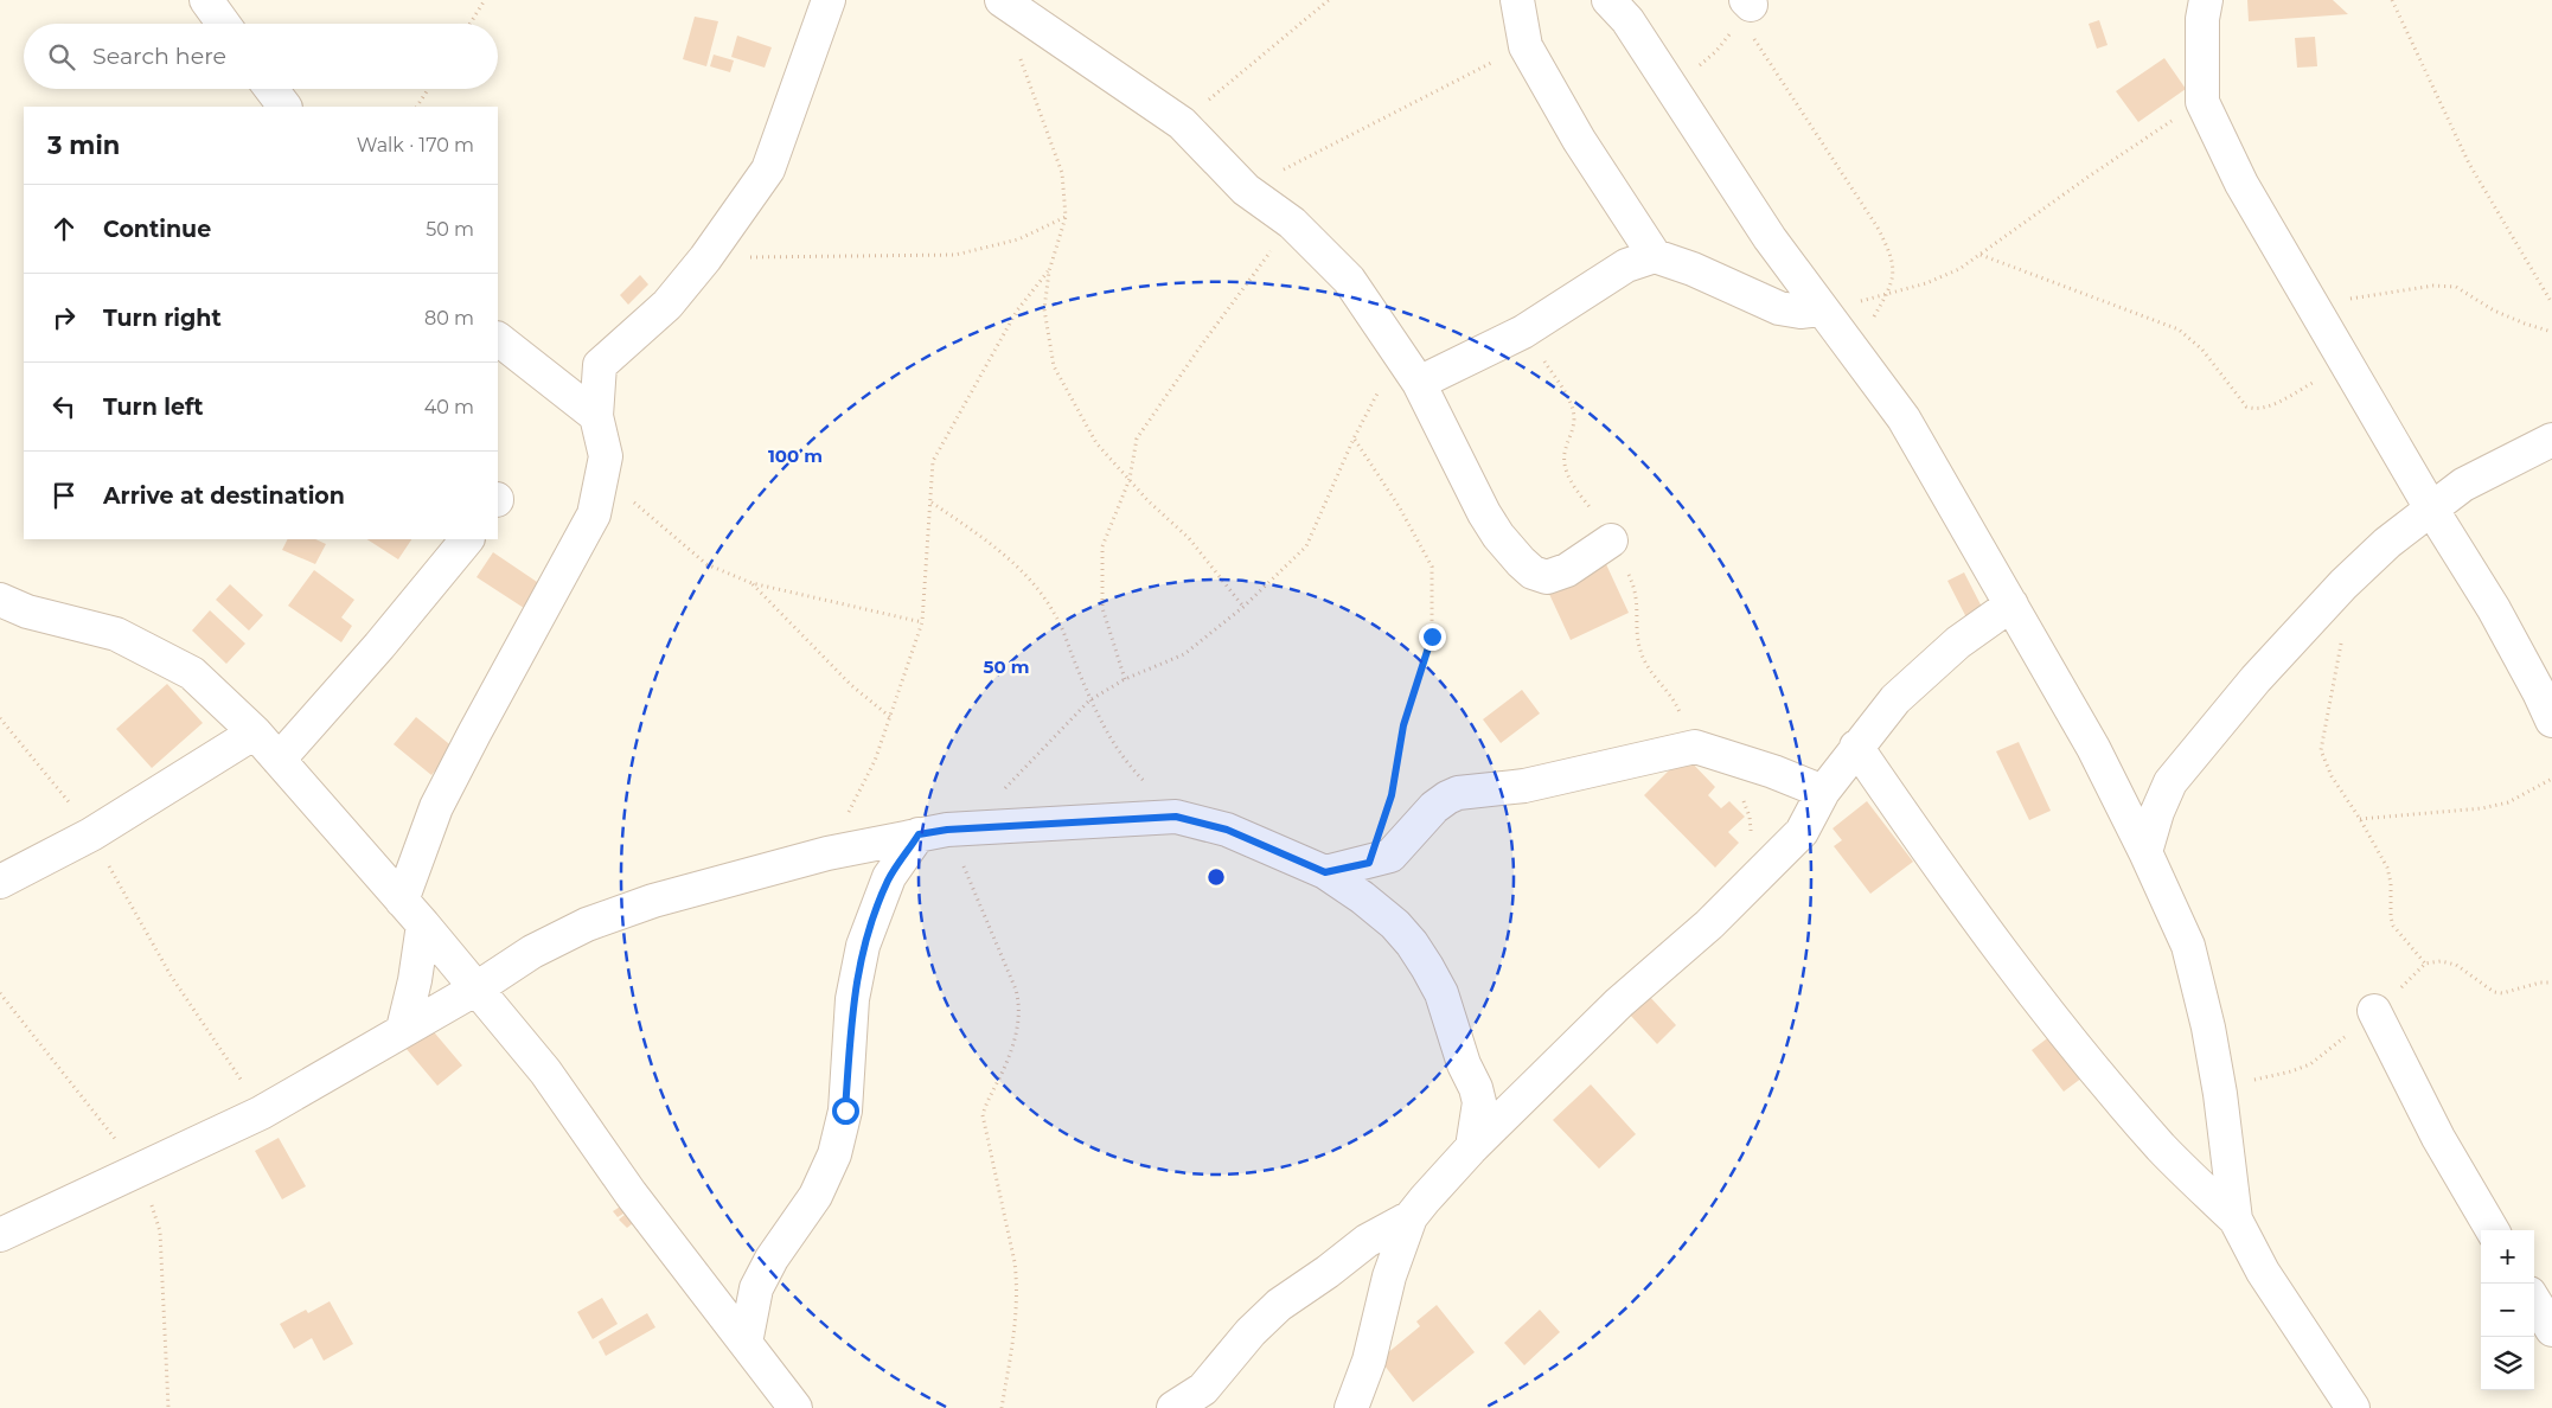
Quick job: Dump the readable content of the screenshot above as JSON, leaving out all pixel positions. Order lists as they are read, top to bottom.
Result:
{
  "page": {
    "search": "Search here",
    "heading": ["3 min", "Walk · 170 m"],
    "list": [
      ["Continue", "50 m"],
      ["Turn right", "80 m"],
      ["Turn left", "40 m"],
      "Arrive at destination"
    ],
    "map_buttons": ["+", "−"]
  },
  "rings": ["100 m", "50 m"]
}
